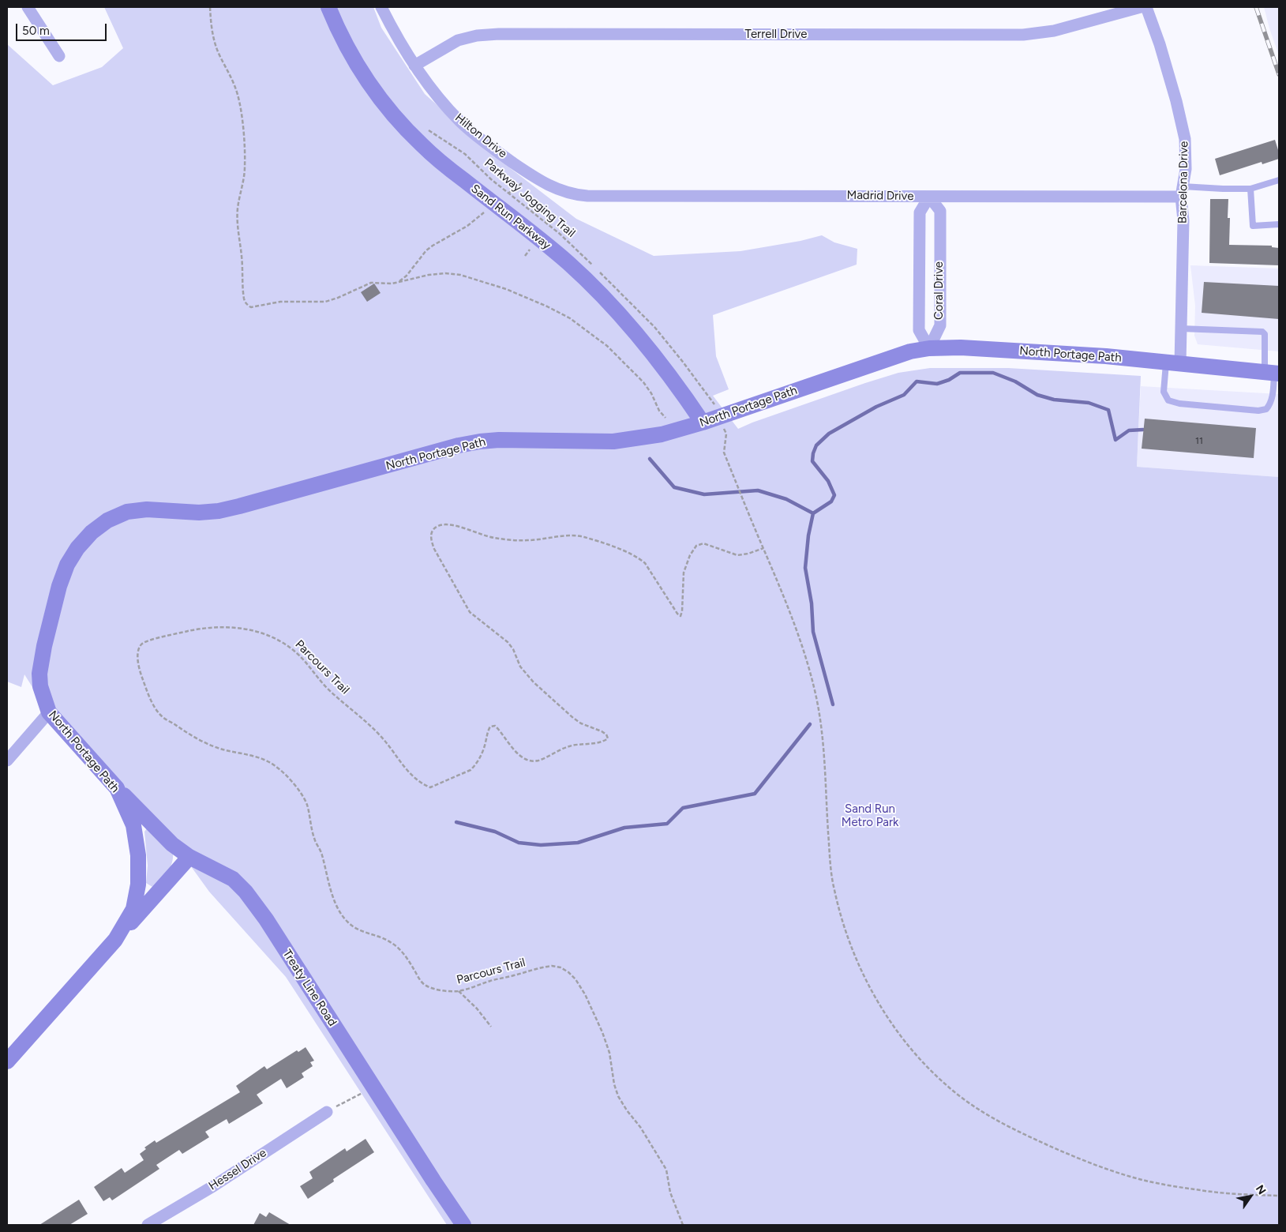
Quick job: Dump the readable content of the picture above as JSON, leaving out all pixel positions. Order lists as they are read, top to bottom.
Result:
{
  "streets": {
    "main road": ["Sand Run Parkway", "North Portage Path", "Treaty Line Road"],
    "street": [
      "Terrell Drive",
      "Hilton Drive",
      "Barcelona Drive",
      "Madrid Drive",
      "Coral Drive",
      "Hessel Drive"
    ],
    "path": ["Parkway Jogging Trail", "Parcours Trail"]
  },
  "crossings": [
    ["Terrell Drive", "Hilton Drive"],
    ["Hilton Drive", "Madrid Drive"],
    ["Barcelona Drive", "Madrid Drive"],
    ["Barcelona Drive", "North Portage Path"],
    ["Madrid Drive", "Coral Drive"],
    ["Sand Run Parkway", "North Portage Path"],
    ["Coral Drive", "North Portage Path"],
    ["North Portage Path", "Treaty Line Road"]
  ],
  "parks": ["Sand Run Metro Park"],
  "house_numbers": ["11"],
  "scale_bar": "50 m",
  "north": "top right"
}
